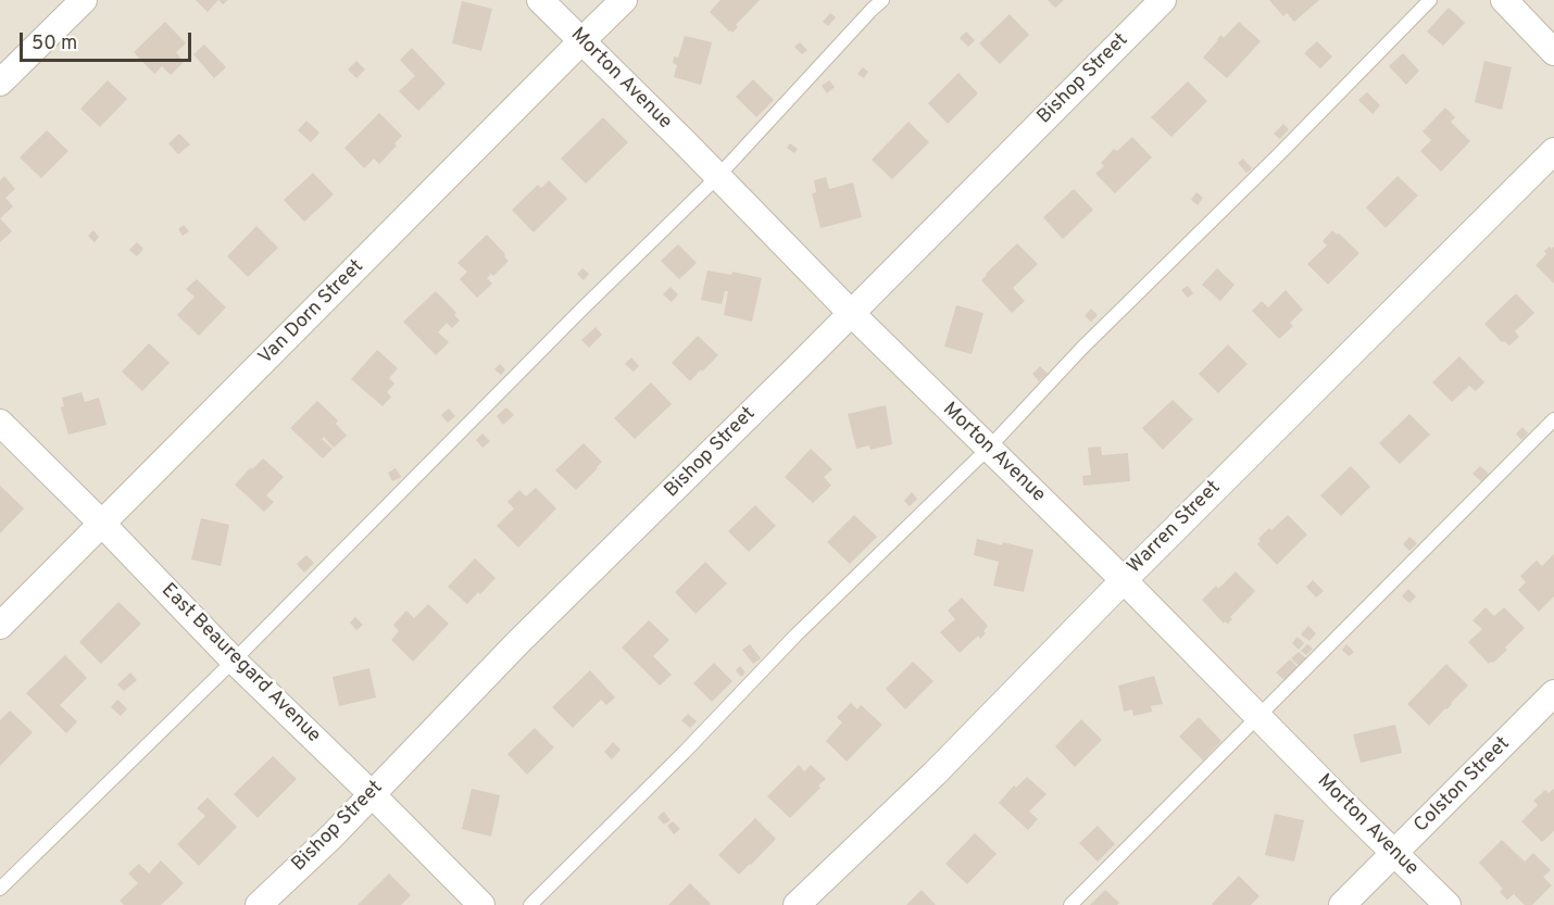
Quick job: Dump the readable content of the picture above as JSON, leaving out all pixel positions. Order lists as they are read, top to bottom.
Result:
{
  "streets": {
    "street": [
      "Morton Avenue",
      "Bishop Street",
      "Van Dorn Street",
      "Warren Street",
      "East Beauregard Avenue",
      "Colston Street"
    ]
  },
  "crossings": [
    ["Morton Avenue", "Bishop Street"],
    ["Morton Avenue", "Van Dorn Street"],
    ["Morton Avenue", "Warren Street"],
    ["Morton Avenue", "Colston Street"],
    ["Bishop Street", "East Beauregard Avenue"],
    ["Van Dorn Street", "East Beauregard Avenue"]
  ],
  "scale_bar": "50 m"
}
